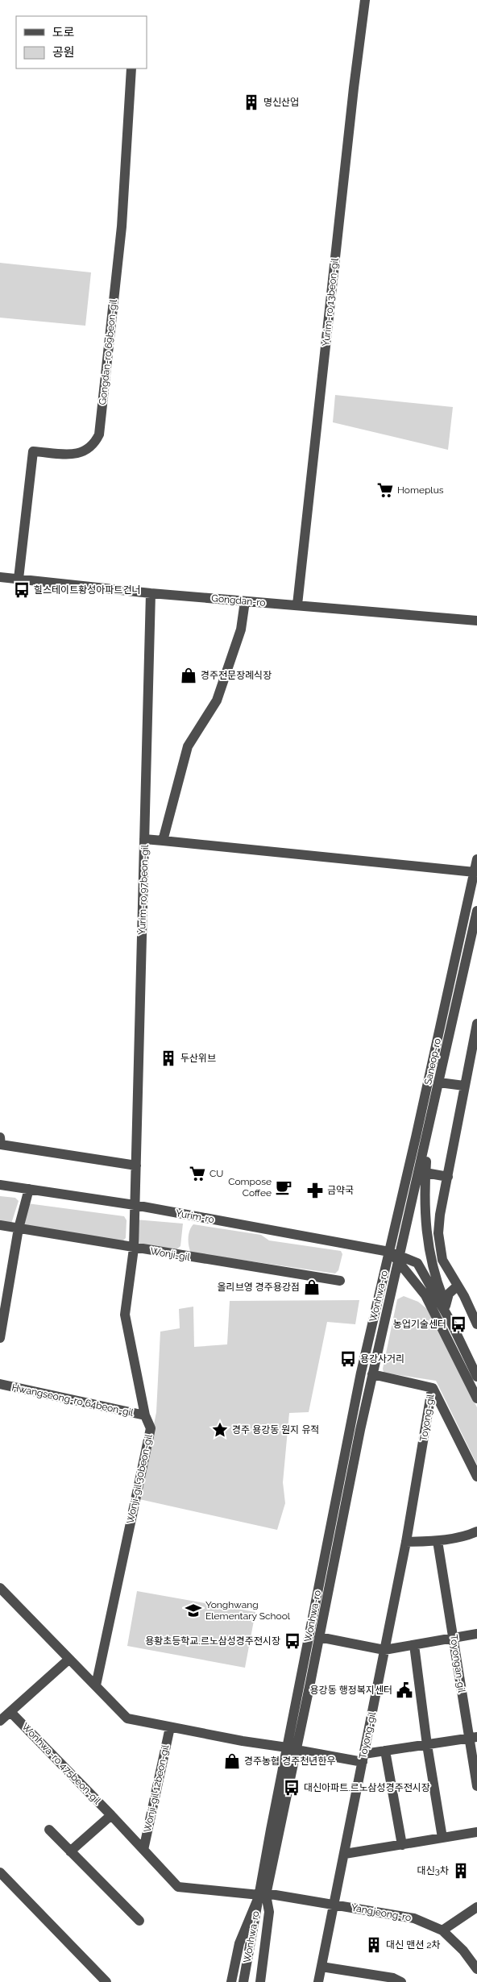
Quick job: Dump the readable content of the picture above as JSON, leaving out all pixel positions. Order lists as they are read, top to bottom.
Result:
{
  "streets": {
    "street": [
      "Yurim-ro 13beon-gil",
      "Gongdan-ro 69beon-gil",
      "Gongdan-ro",
      "Yurim-ro 97beon-gil",
      "Saneop-ro",
      "Yurim-ro",
      "Wonji-gil",
      "Wonhwa-ro",
      "Hwangseong-ro 64beon-gil",
      "Toyong-gil",
      "Wonji-gil 30beon-gil",
      "Toyongan-gil",
      "Wonhwa-ro 475beon-gil",
      "Wonji-gil 12beon-gil",
      "Yangjeong-ro"
    ]
  },
  "crossings": [
    ["Yurim-ro 13beon-gil", "Gongdan-ro"],
    ["Gongdan-ro 69beon-gil", "Gongdan-ro"],
    ["Gongdan-ro", "Yurim-ro 97beon-gil"],
    ["Yurim-ro 97beon-gil", "Yurim-ro"],
    ["Yurim-ro 97beon-gil", "Wonji-gil"],
    ["Yurim-ro 97beon-gil", "Wonji-gil 30beon-gil"],
    ["Saneop-ro", "Yurim-ro"],
    ["Saneop-ro", "Wonhwa-ro"],
    ["Yurim-ro", "Wonhwa-ro"],
    ["Wonji-gil", "Wonji-gil 30beon-gil"],
    ["Wonhwa-ro", "Toyong-gil"],
    ["Wonhwa-ro", "Wonhwa-ro 475beon-gil"],
    ["Wonhwa-ro", "Yangjeong-ro"],
    ["Hwangseong-ro 64beon-gil", "Wonji-gil 30beon-gil"],
    ["Toyong-gil", "Yangjeong-ro"],
    ["Wonhwa-ro 475beon-gil", "Wonji-gil 12beon-gil"],
    ["Wonhwa-ro 475beon-gil", "Yangjeong-ro"]
  ],
  "places": {
    "building": [
      "명신산업",
      "두산위브",
      "대신3차",
      "대신 맨션 2차"
    ],
    "supermarket": ["Homeplus", "CU"],
    "bus stop": [
      "힐스테이트황성아파트건너",
      "농업기술센터",
      "용강사거리",
      "용황초등학교.르노삼성경주전시장",
      "대신아파트.르노삼성경주전시장"
    ],
    "shop": ["경주전문장례식장", "올리브영 경주용강점", "경주농협 경주천년한우"],
    "cafe": ["Compose Coffee"],
    "pharmacy": ["금약국"],
    "place": ["경주 용강동 원지 유적"],
    "school or university": ["Yonghwang Elementary School"],
    "public building": ["용강동 행정복지센터"]
  },
  "legend": ["도로", "공원"]
}
